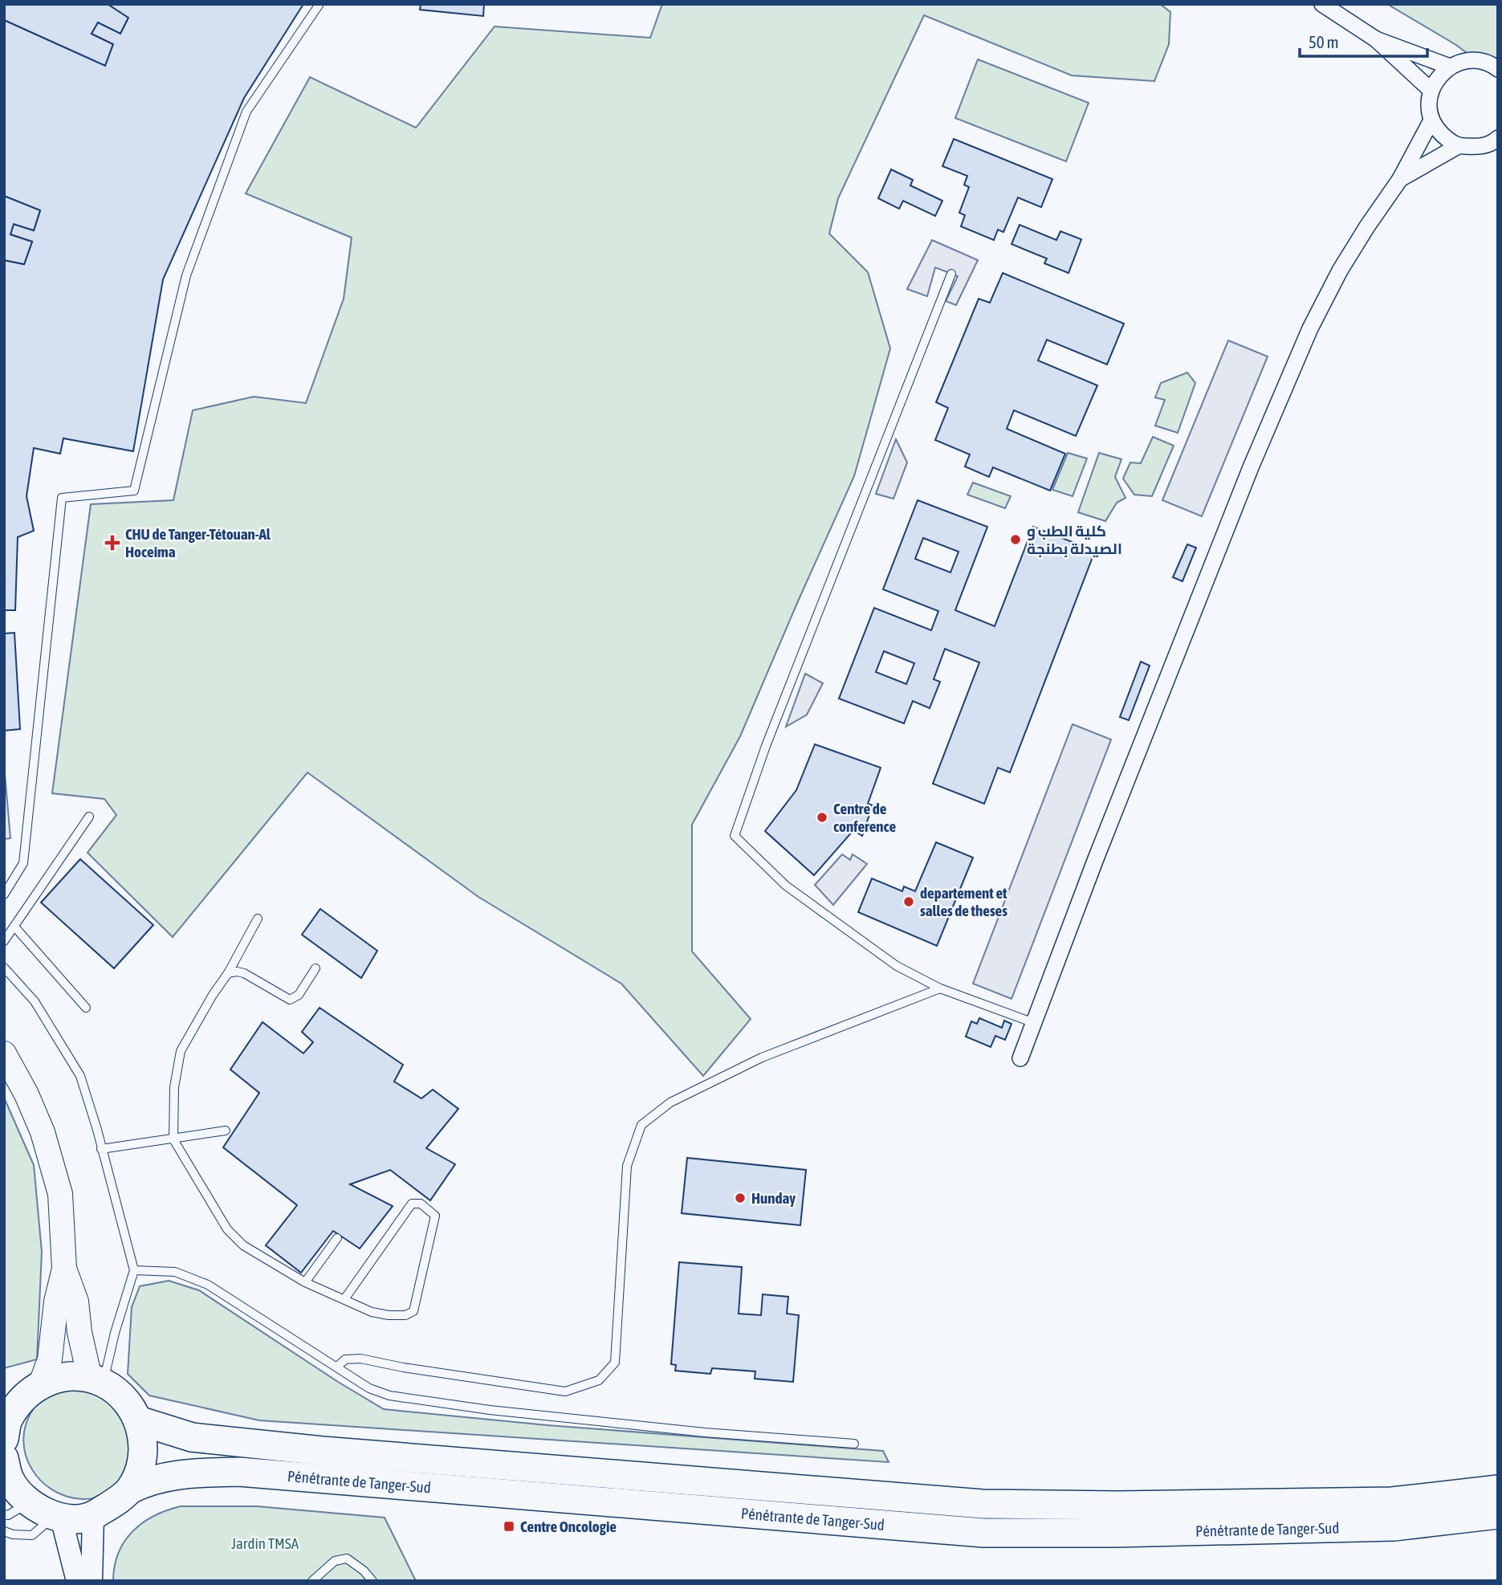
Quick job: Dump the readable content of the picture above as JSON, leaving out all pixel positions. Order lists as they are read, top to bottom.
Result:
{
  "streets": {
    "highway": ["Pénétrante de Tanger-Sud"]
  },
  "parks": ["Jardin TMSA"],
  "places": {
    "other": [
      "كلية الطب و الصيدلة بطنجة",
      "Centre de conference",
      "departement et salles de theses",
      "Hunday"
    ],
    "health": ["CHU de Tanger-Tétouan-Al Hoceima"],
    "transit": ["Centre Oncologie"]
  },
  "scale_bar": "50 m"
}
